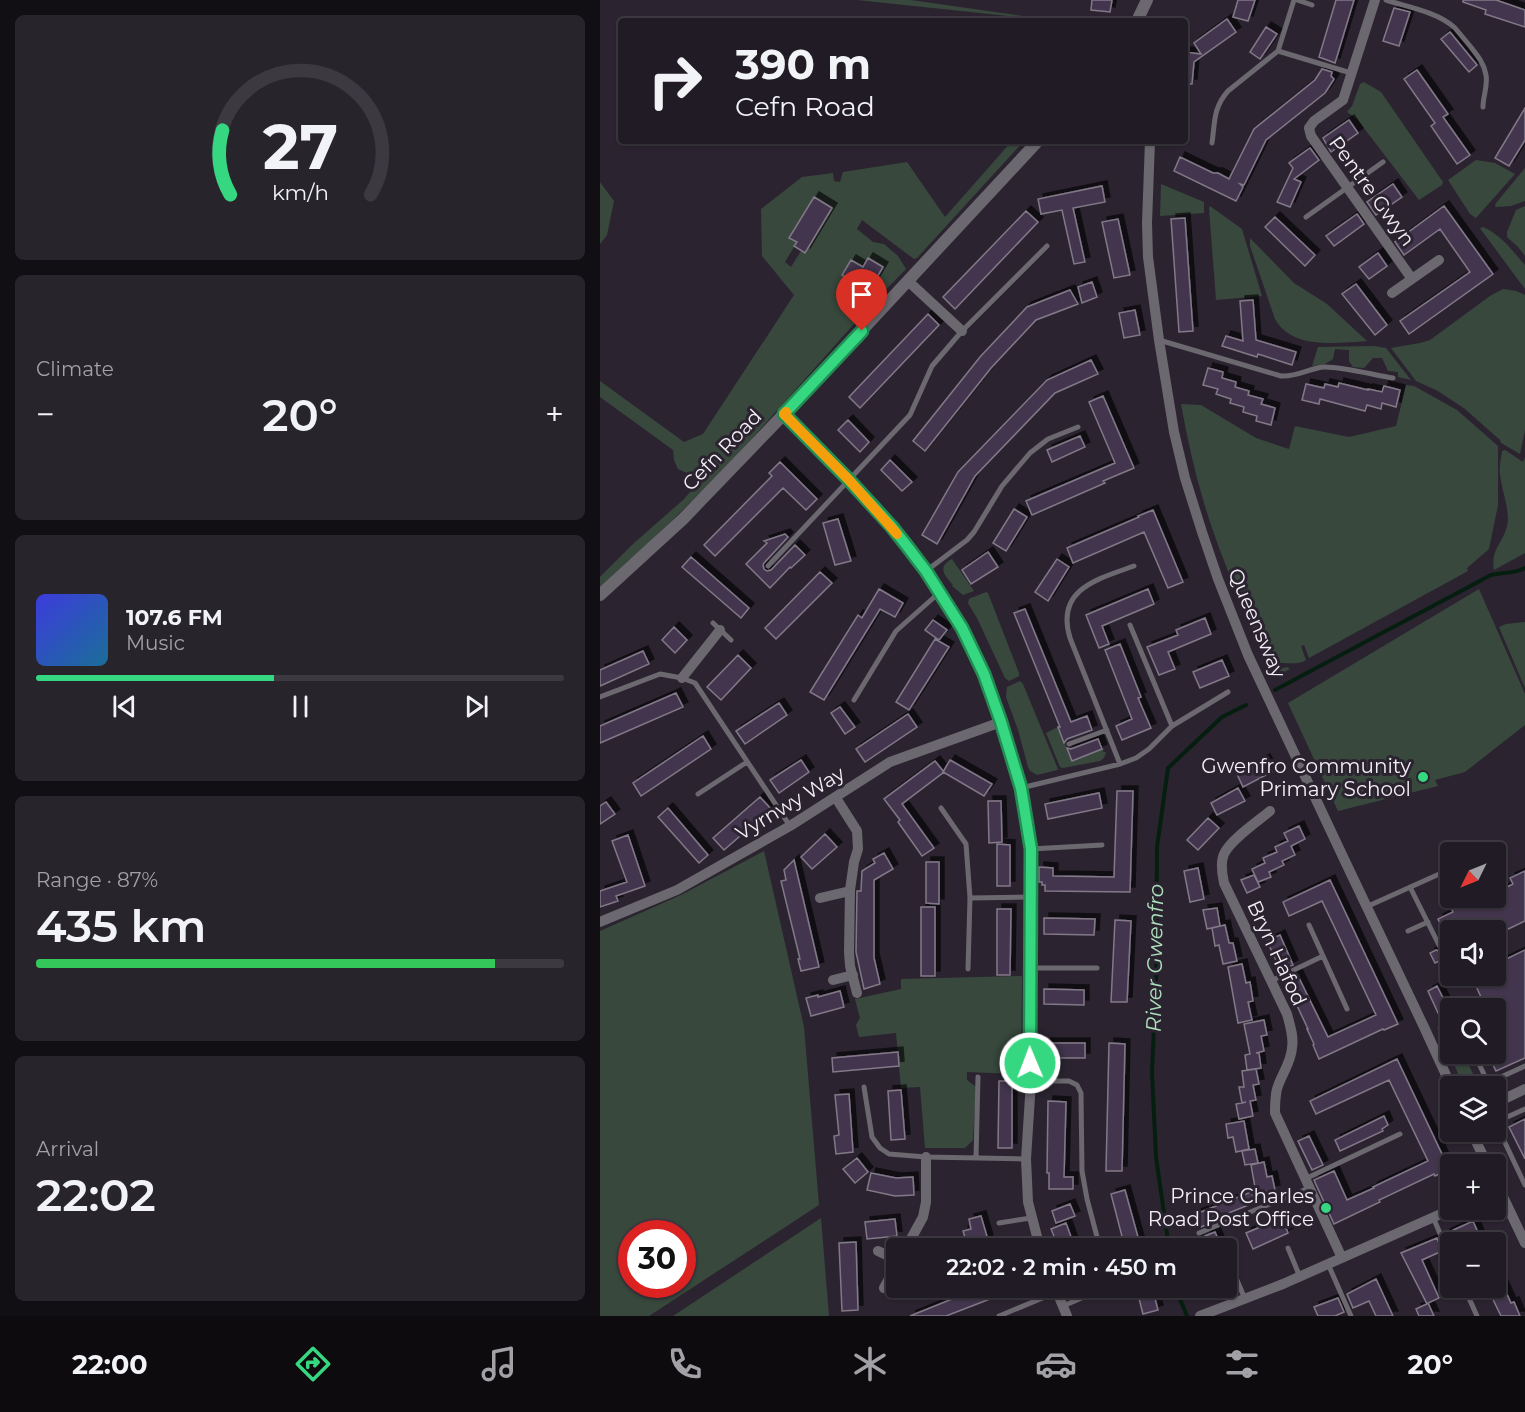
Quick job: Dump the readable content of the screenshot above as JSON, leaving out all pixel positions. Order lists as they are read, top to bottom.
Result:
{
  "streets": {
    "street": [
      "Pentre Gwyn",
      "Cefn Road",
      "Queensway",
      "Vyrnwy Way",
      "Bryn Hafod"
    ]
  },
  "water": ["River Gwenfro"],
  "places": ["Gwenfro Community Primary School", "Prince Charles Road Post Office"],
  "north": "bottom left",
  "page": {
    "turn": ["390 m", "Cefn Road"],
    "tile": [
      "Climate",
      ["Range · 87%", "435 km"],
      ["Arrival", "22:02"]
    ],
    "heat": ["−", "20°", "+"],
    "song": ["107.6 FM", "Music"],
    "map_buttons": ["+", "−"],
    "limit": "30",
    "trip": "22:02 · 2 min · 450 m",
    "tabs": ["22:00", "20°"],
    "gauge": ["27", "km/h"]
  }
}
